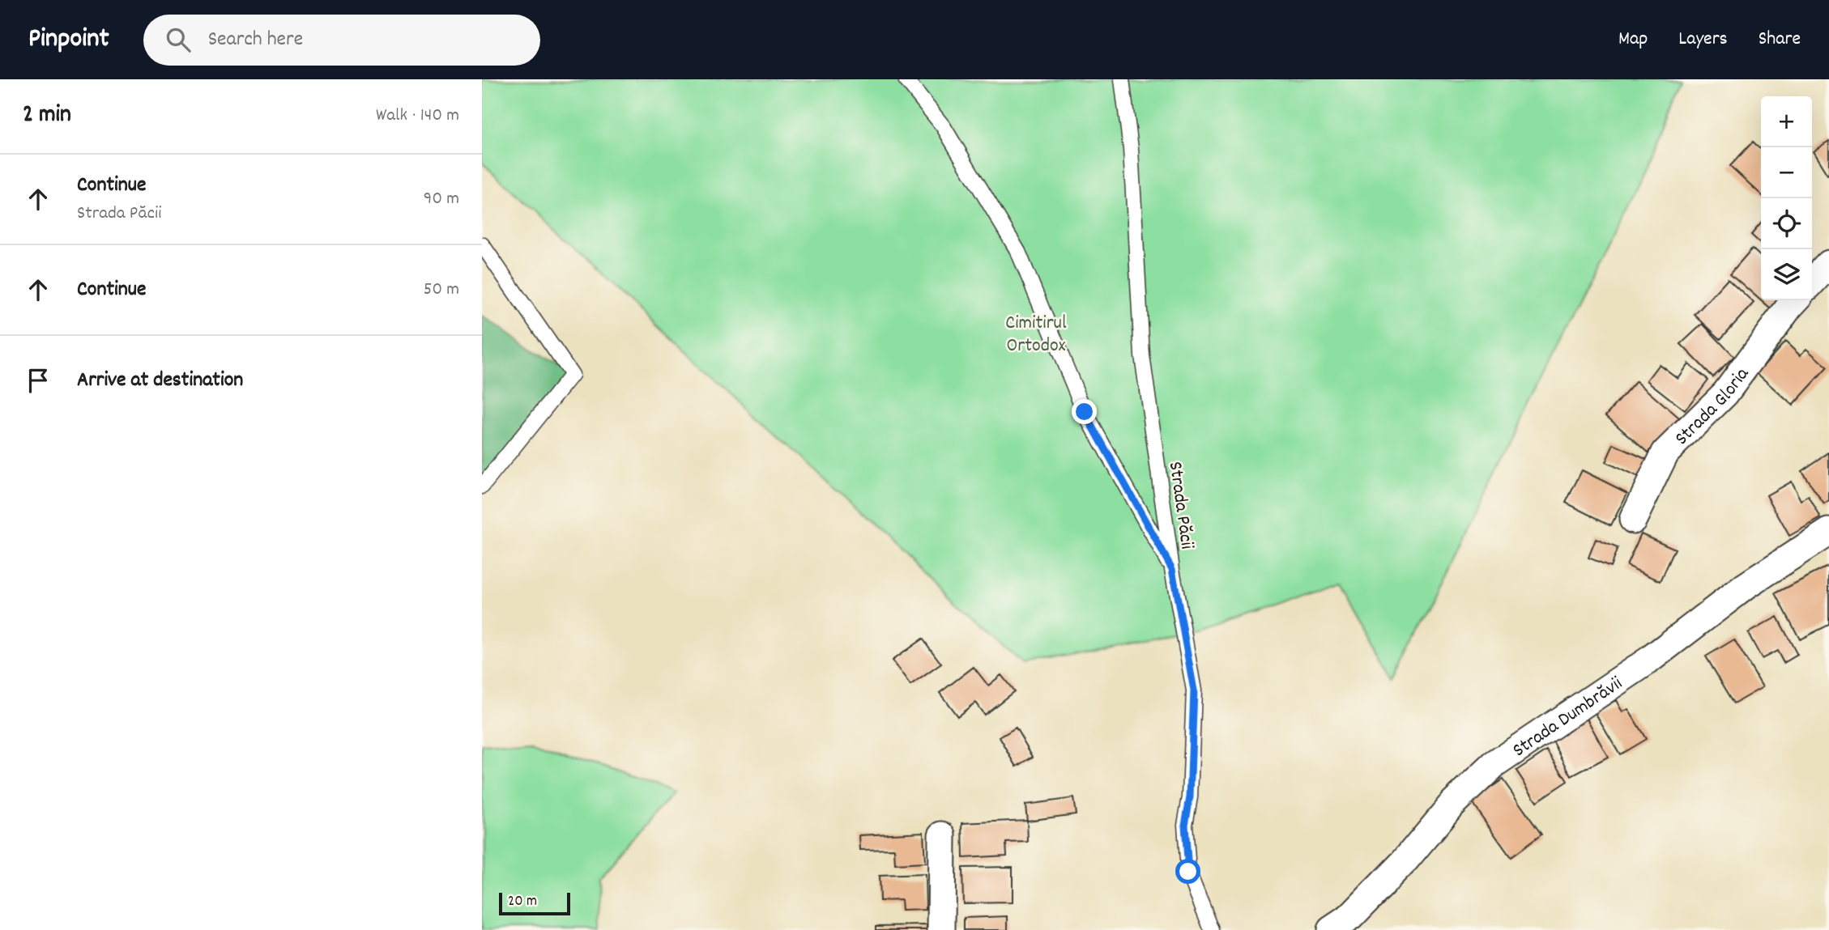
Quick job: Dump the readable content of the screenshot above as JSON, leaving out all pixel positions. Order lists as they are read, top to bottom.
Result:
{
  "streets": {
    "street": ["Strada Gloria", "Strada Dumbrăvii"],
    "lane": ["Strada Păcii"]
  },
  "parks": ["Cimitirul Ortodox"],
  "scale_bar": "20 m",
  "page": {
    "header": "Pinpoint",
    "search": "Search here",
    "nav": ["Map", "Layers", "Share"],
    "heading": ["2 min", "Walk · 140 m"],
    "map_buttons": ["+", "−"],
    "list": [
      ["Continue", "Strada Păcii", "90 m"],
      ["Continue", "50 m"],
      "Arrive at destination"
    ],
    "scale": "20 m"
  }
}
